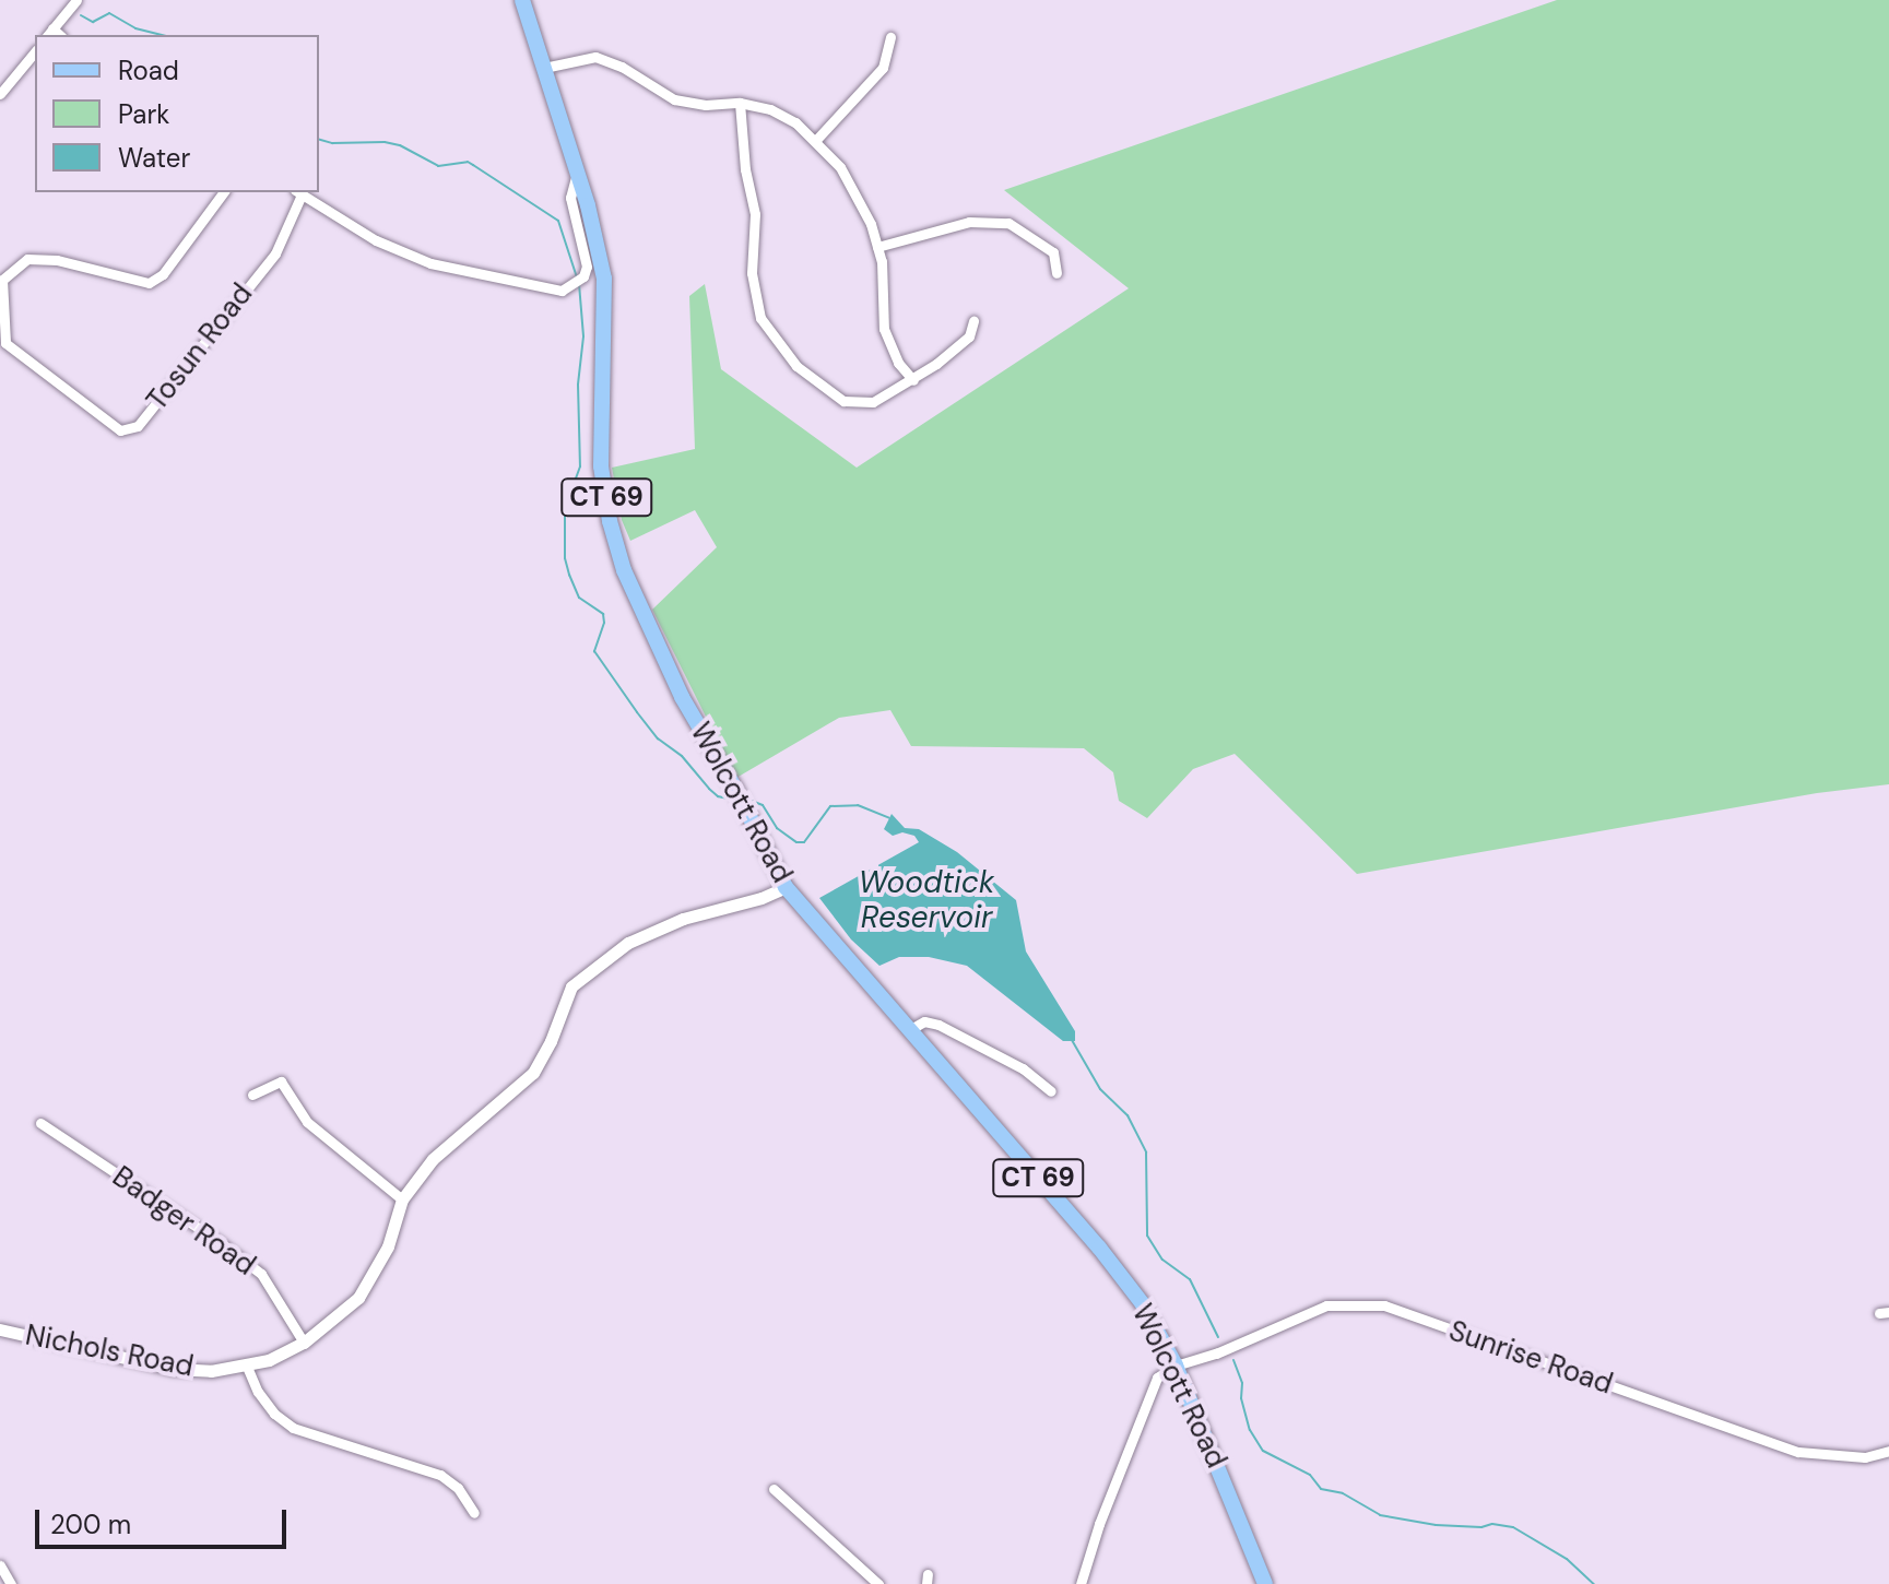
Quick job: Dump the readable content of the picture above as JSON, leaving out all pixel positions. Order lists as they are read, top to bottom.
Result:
{
  "streets": {
    "main road": ["CT 69", "Wolcott Road"],
    "street": [
      "Tosun Road",
      "Badger Road",
      "Nichols Road",
      "Sunrise Road"
    ]
  },
  "crossings": [
    ["Tosun Road", "Wolcott Road"],
    ["Wolcott Road", "Nichols Road"],
    ["Wolcott Road", "Sunrise Road"],
    ["Badger Road", "Nichols Road"]
  ],
  "water": ["Woodtick Reservoir"],
  "legend": ["Road", "Park", "Water"],
  "scale_bar": "200 m"
}
